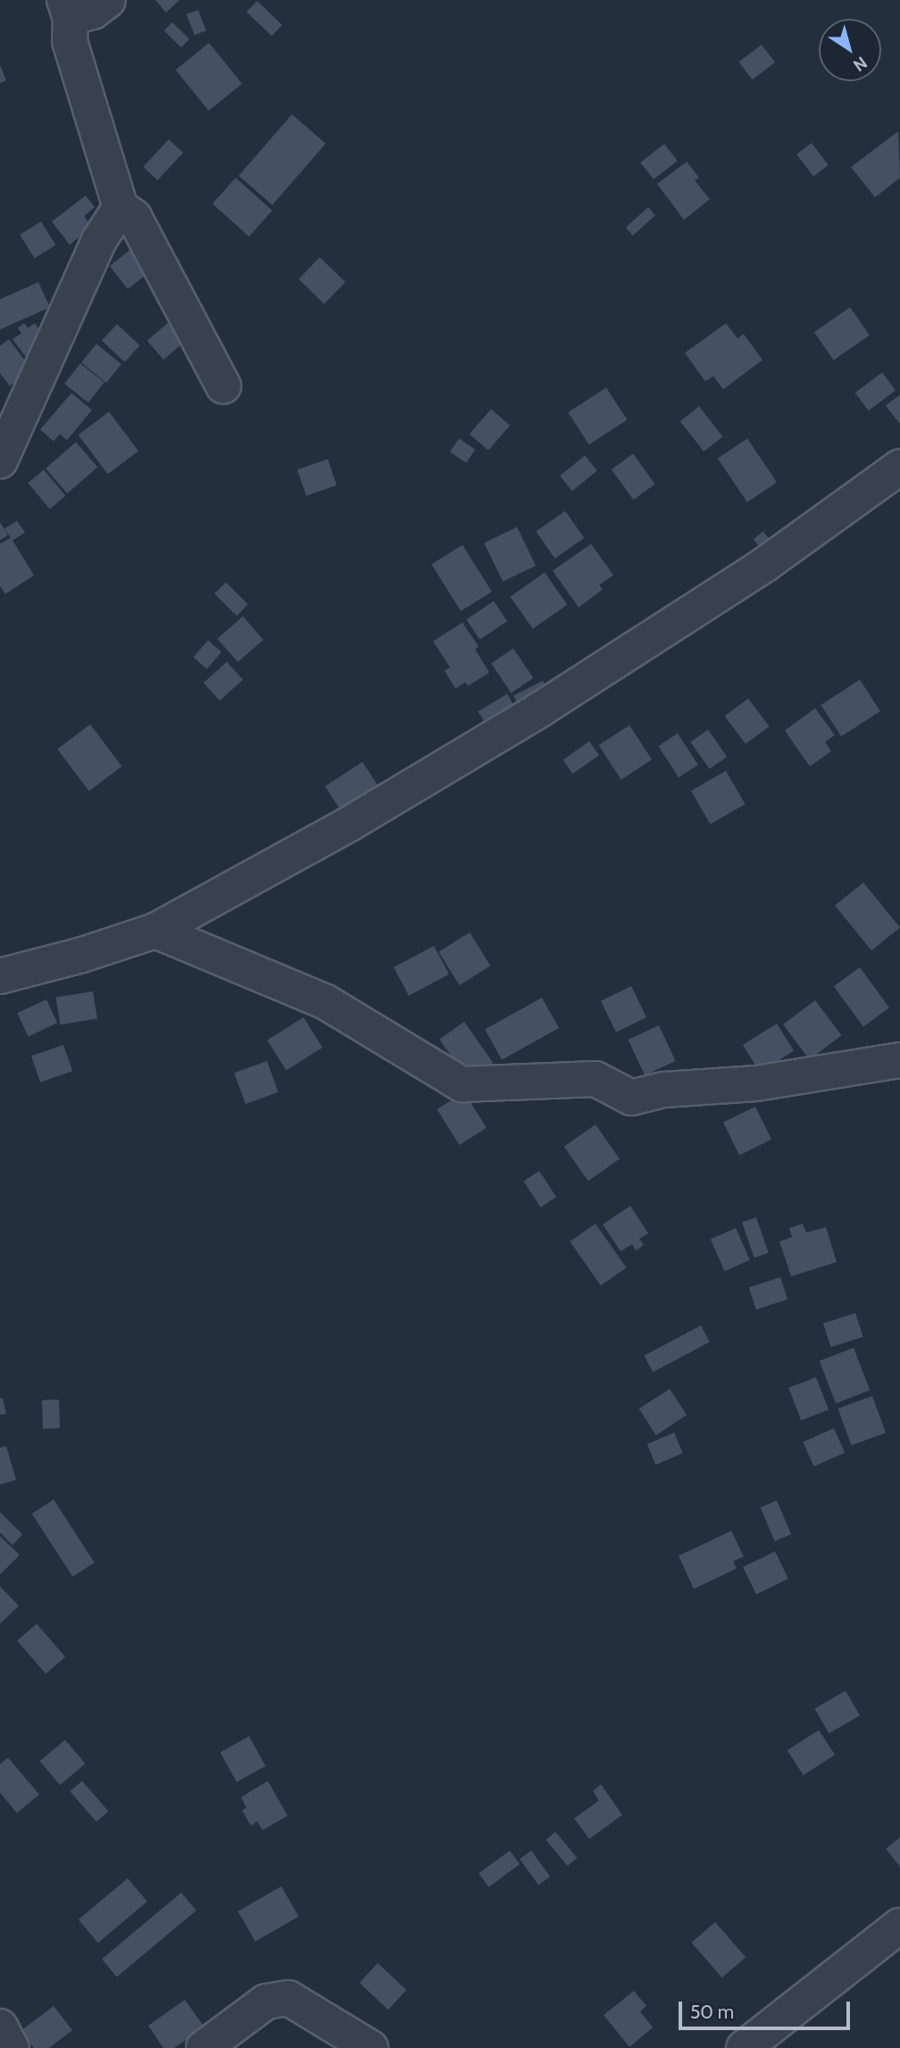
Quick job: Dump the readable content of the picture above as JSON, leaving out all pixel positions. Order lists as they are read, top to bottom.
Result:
{
  "scale_bar": "50 m",
  "north": "bottom right"
}
